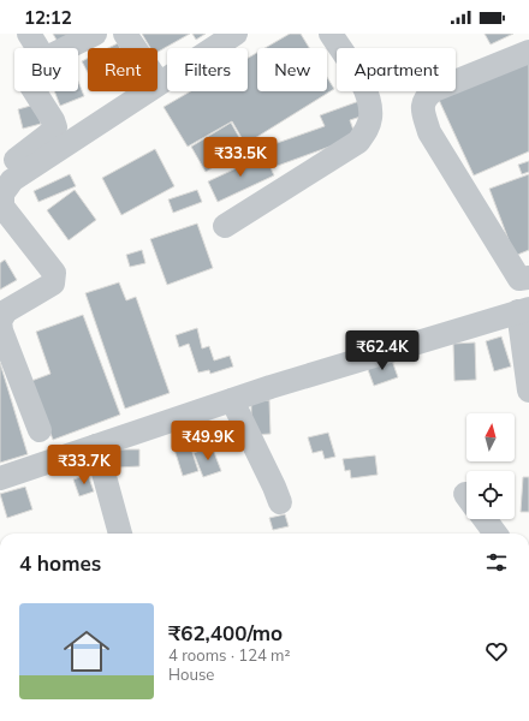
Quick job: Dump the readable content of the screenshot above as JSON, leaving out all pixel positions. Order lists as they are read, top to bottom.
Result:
{
  "north": "top",
  "page": {
    "status": "12:12",
    "chip": [
      "Buy",
      "Rent",
      "Filters",
      "New",
      "Apartment"
    ],
    "price": [
      "₹33.5K",
      "₹62.4K",
      "₹49.9K",
      "₹33.7K"
    ],
    "heading": "4 homes",
    "list": [
      {
        "name": "₹62,400/mo",
        "note": "4 rooms · 124 m² · House"
      }
    ]
  }
}
